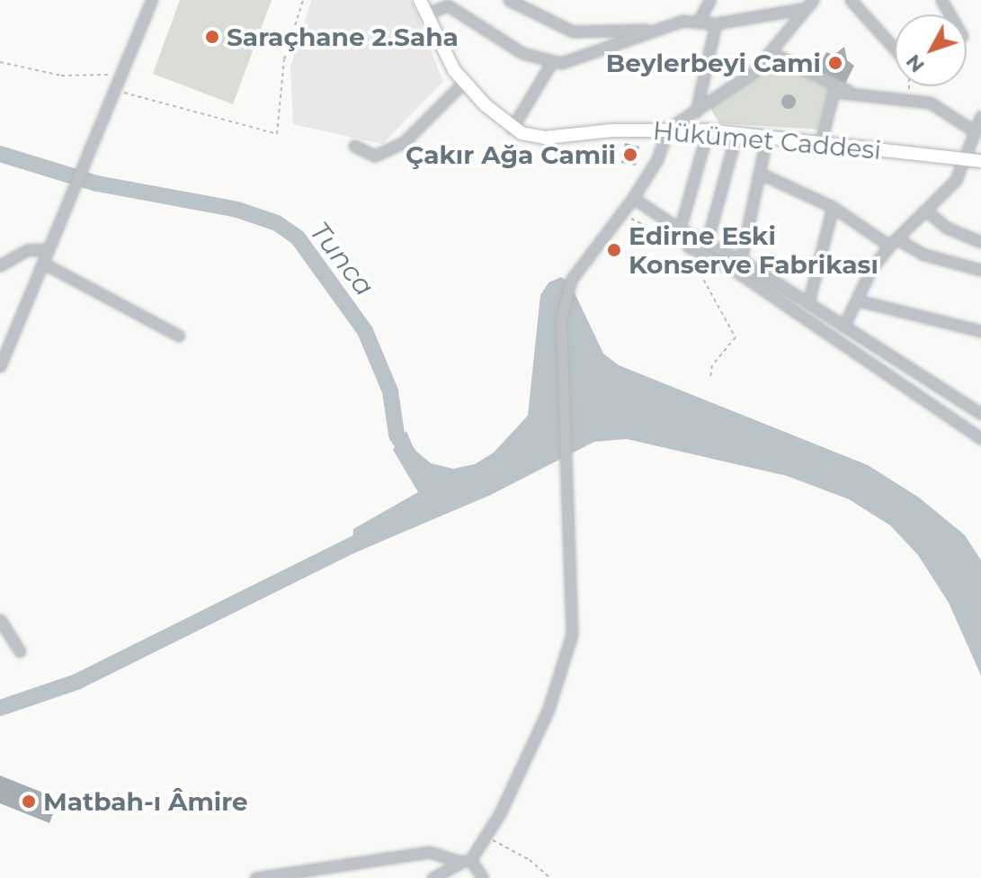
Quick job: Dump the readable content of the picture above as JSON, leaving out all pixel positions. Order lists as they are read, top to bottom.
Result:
{
  "streets": {
    "main road": ["Hükümet Caddesi"]
  },
  "water": ["Tunca"],
  "places": [
    "Saraçhane 2.Saha",
    "Beylerbeyi Cami",
    "Çakır Ağa Camii",
    "Edirne Eski Konserve Fabrikası",
    "Matbah-ı Âmire"
  ],
  "north": "bottom left"
}
